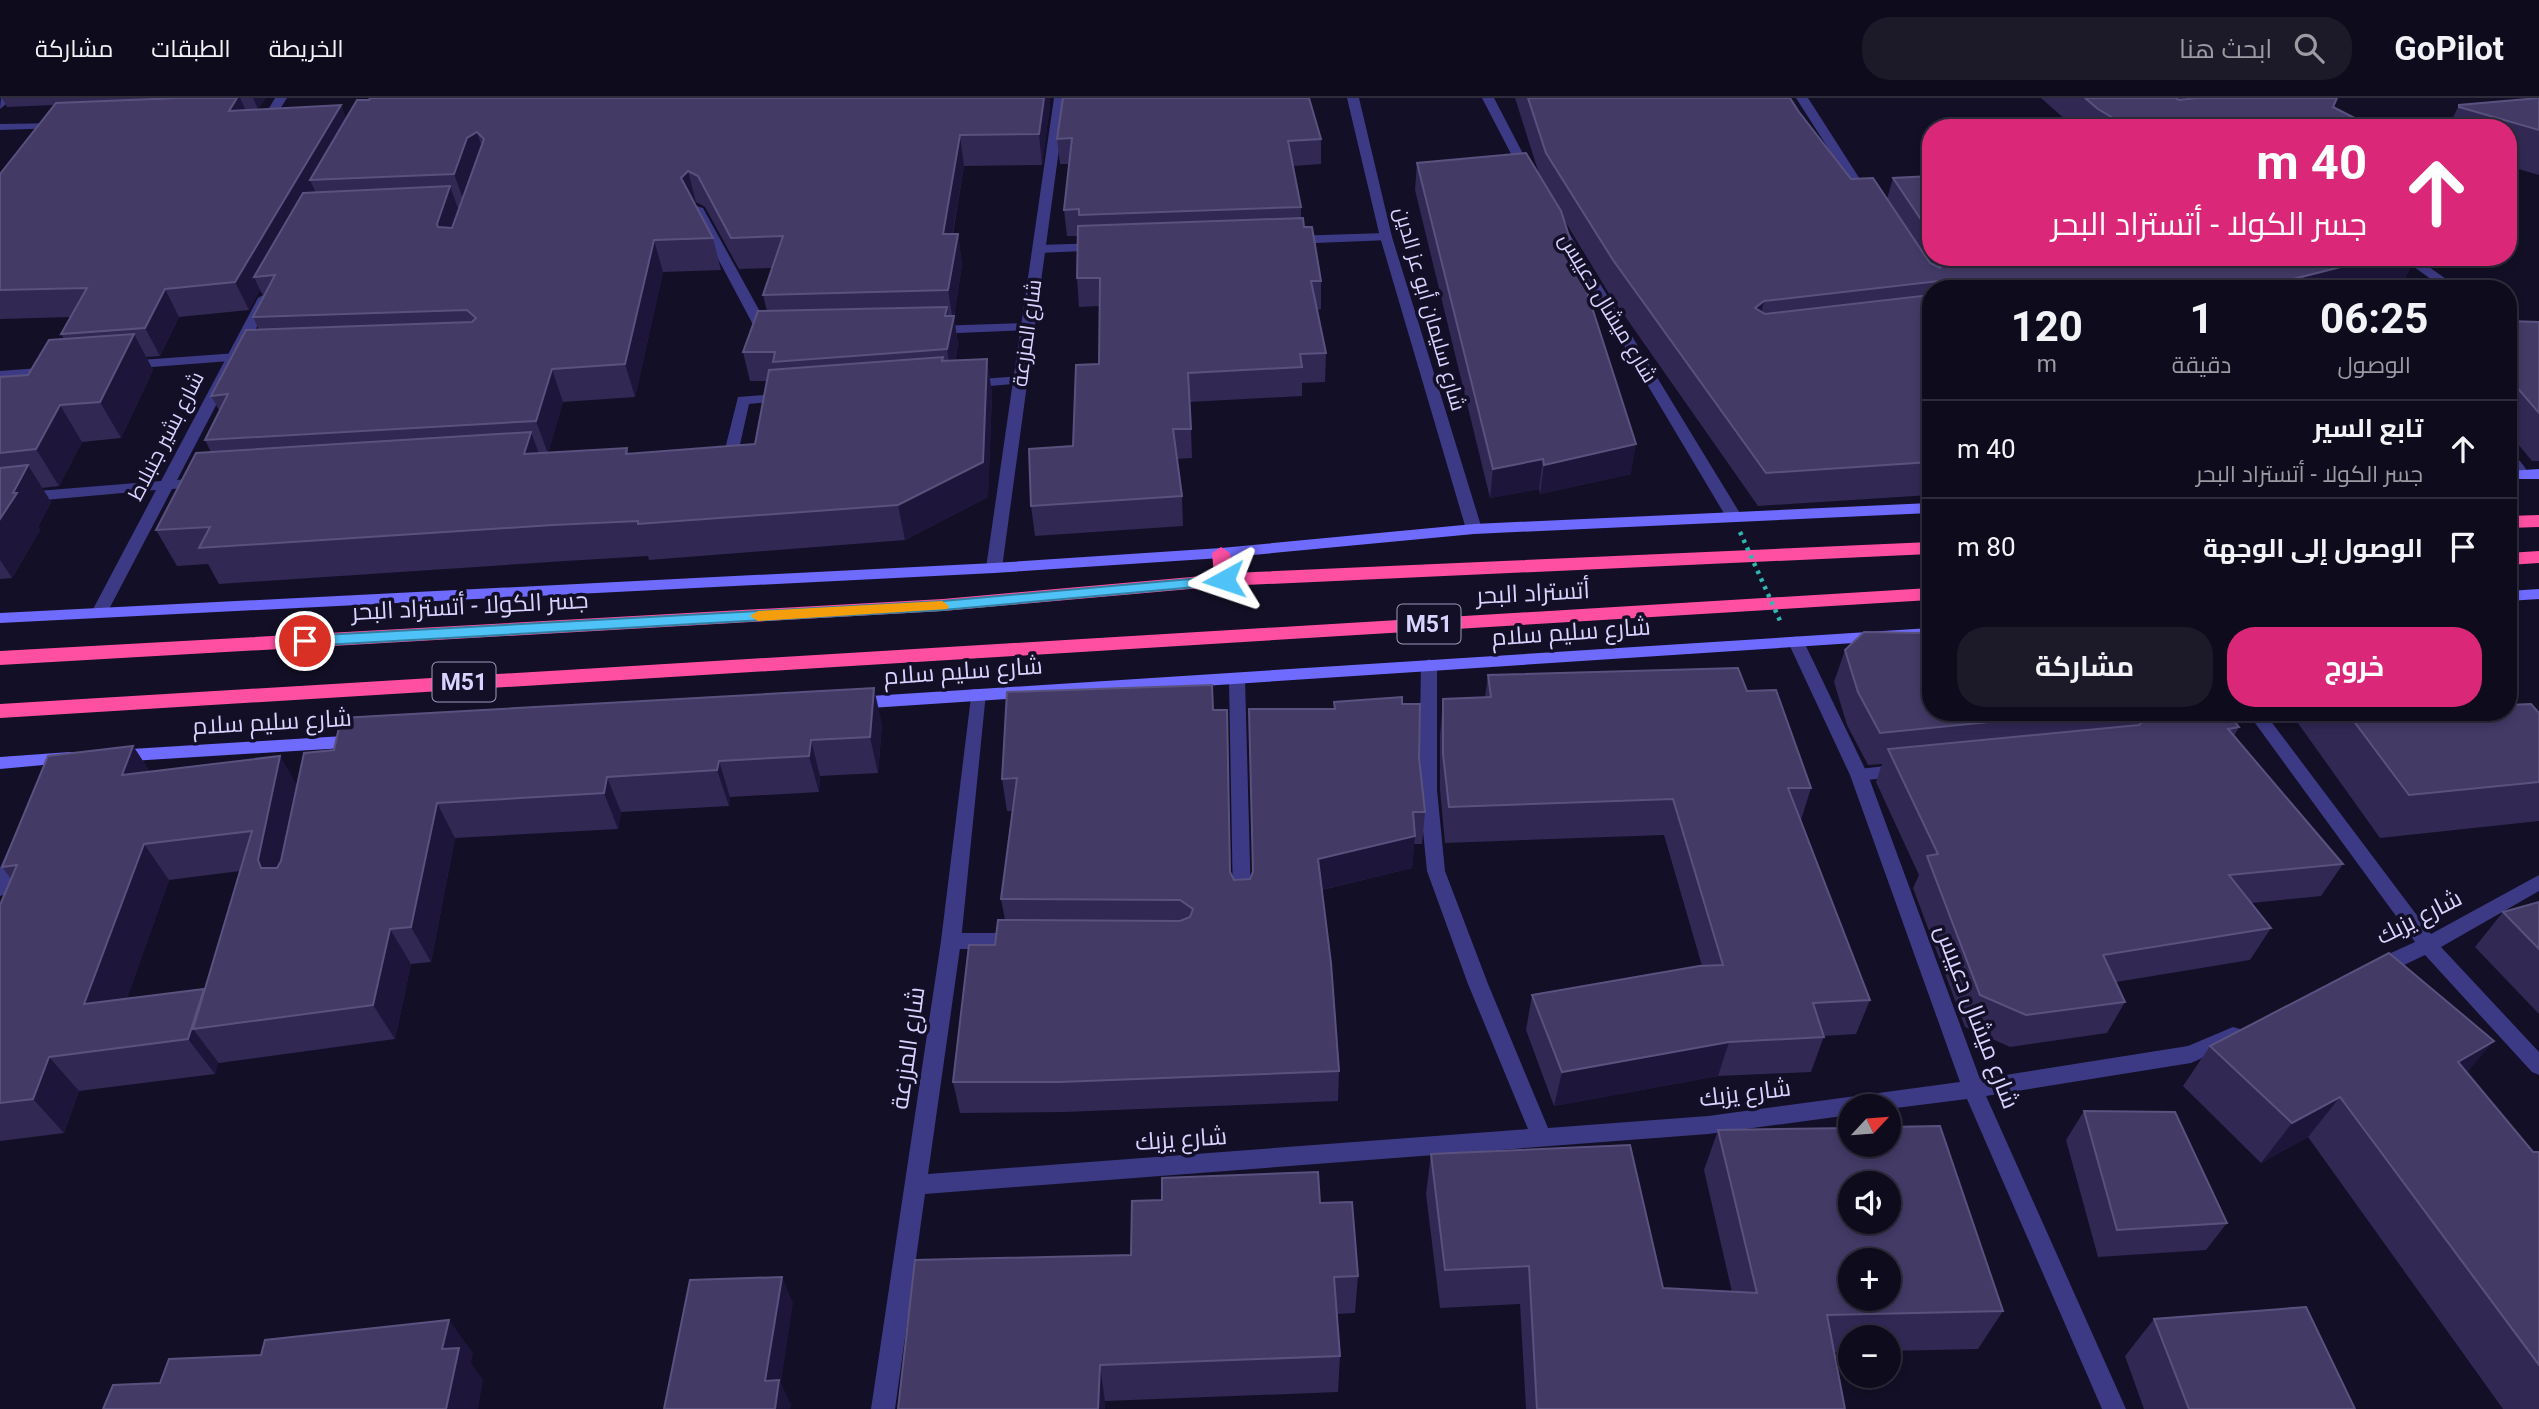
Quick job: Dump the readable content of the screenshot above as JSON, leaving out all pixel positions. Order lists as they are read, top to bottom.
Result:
{
  "streets": {
    "highway": ["أتستراد البحر", "جسر الكولا - أتستراد البحر", "M51"],
    "main road": ["شارع سليم سلام"],
    "street": [
      "شارع ميشال دعيبس",
      "شارع سليمان أبو عز الدين",
      "شارع المزرعة",
      "شارع بشير جنبلاط",
      "شارع يزبك"
    ]
  },
  "crossings": [
    ["شارع ميشال دعيبس", "شارع سليم سلام"],
    ["شارع ميشال دعيبس", "شارع يزبك"],
    ["شارع المزرعة", "شارع سليم سلام"],
    ["شارع المزرعة", "شارع يزبك"],
    ["أتستراد البحر", "جسر الكولا - أتستراد البحر"]
  ],
  "north": "top right",
  "page": {
    "header": "GoPilot",
    "search": "ابحث هنا",
    "nav": ["الخريطة", "الطبقات", "مشاركة"],
    "turn": ["40 m", "جسر الكولا - أتستراد البحر"],
    "eta": [
      "06:25",
      "الوصول",
      "1",
      "دقيقة",
      "120",
      "m"
    ],
    "list": [
      {
        "name": "تابع السير",
        "note": "جسر الكولا - أتستراد البحر",
        "value": "40 m"
      },
      {
        "name": "الوصول إلى الوجهة",
        "value": "80 m"
      }
    ],
    "buttons": ["خروج", "مشاركة"],
    "map_buttons": ["+", "−"]
  }
}
